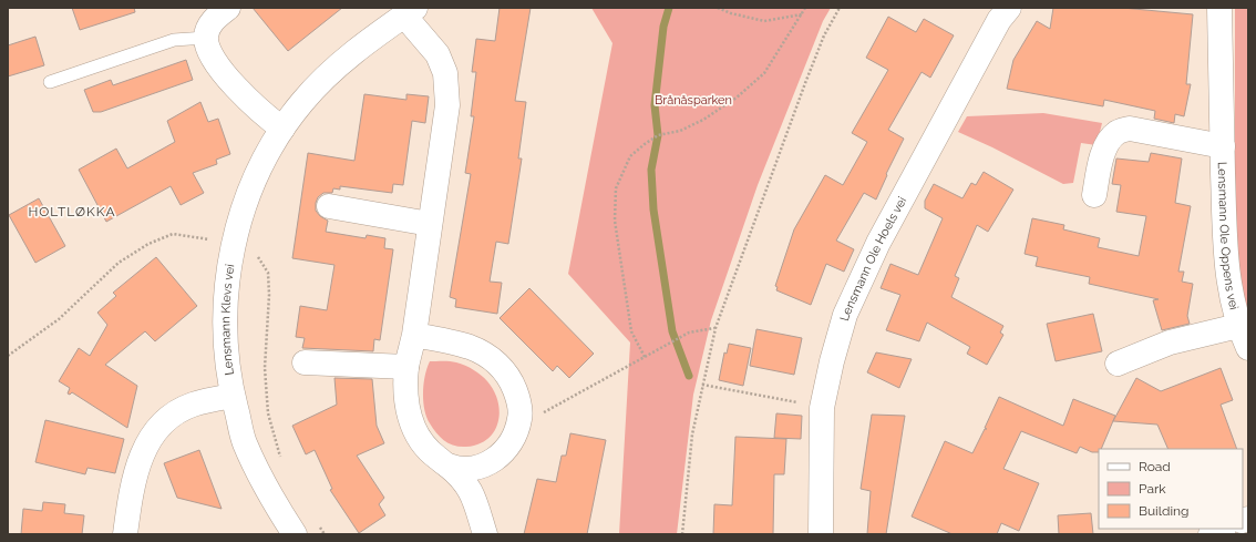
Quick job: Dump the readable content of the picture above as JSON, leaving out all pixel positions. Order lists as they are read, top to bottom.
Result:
{
  "streets": {
    "street": ["Lensmann Ole Oppens vei", "Lensmann Ole Hoels vei", "Lensmann Klevs vei"]
  },
  "districts": ["HOLTLØKKA"],
  "parks": ["Brånåsparken"],
  "legend": ["Road", "Park", "Building"]
}
